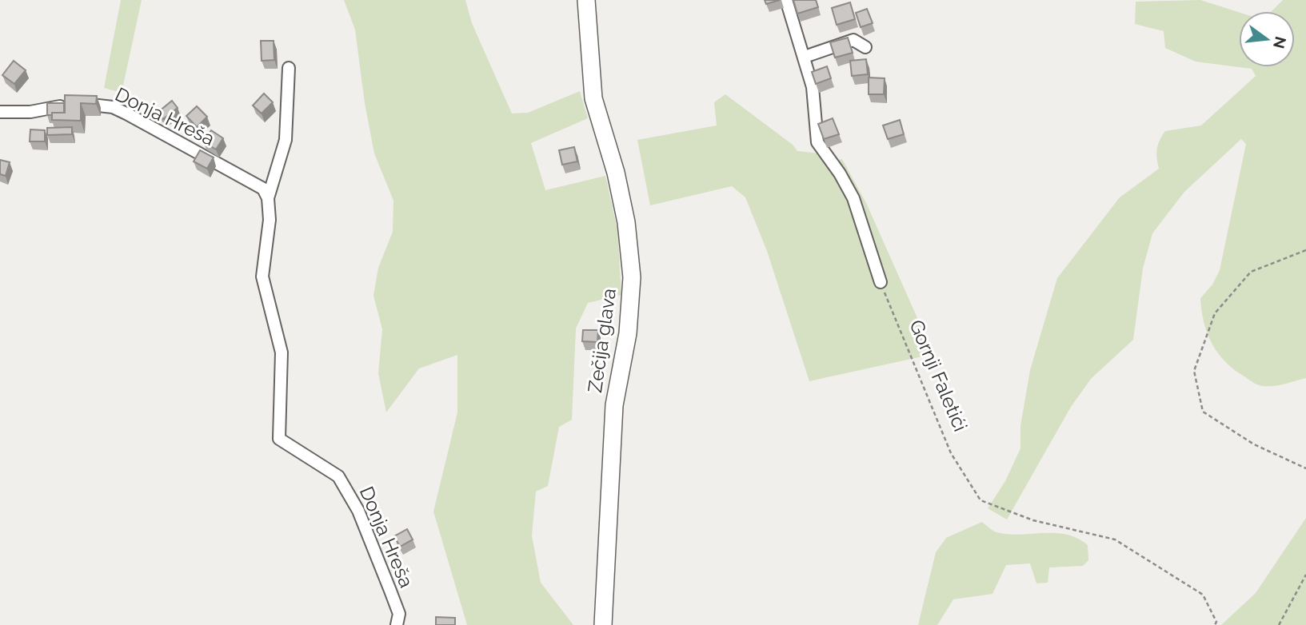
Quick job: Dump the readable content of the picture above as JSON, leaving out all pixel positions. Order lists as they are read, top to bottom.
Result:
{
  "streets": {
    "main road": ["Zečija glava"],
    "street": ["Donja Hreša"],
    "path": ["Gornji Faletići"]
  },
  "north": "right"
}
